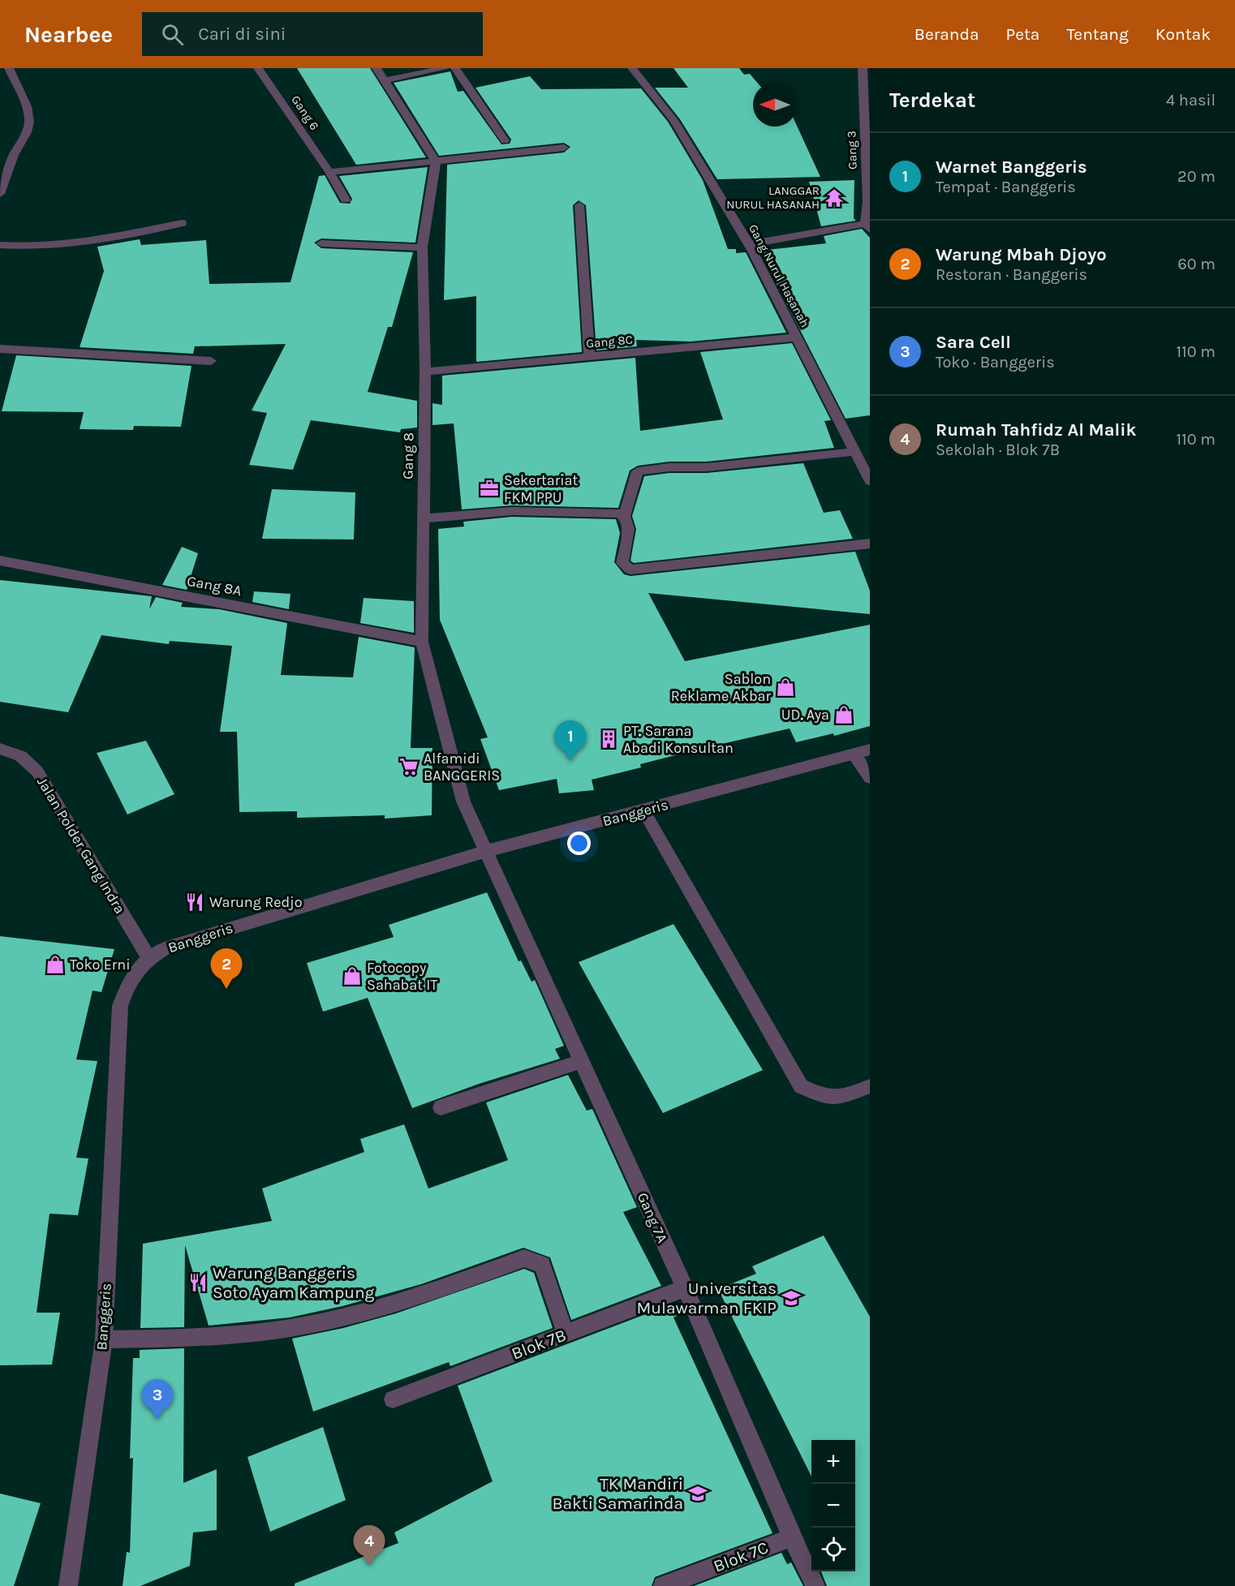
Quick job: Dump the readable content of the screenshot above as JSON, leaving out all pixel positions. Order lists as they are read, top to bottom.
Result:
{
  "streets": {
    "street": [
      "Gang 6",
      "Gang 3",
      "Gang Nurul Hasanah",
      "Gang 8C",
      "Gang 8",
      "Gang 8A",
      "Banggeris",
      "Jalan Polder Gang Indra",
      "Gang 7A",
      "Blok 7B",
      "Blok 7C"
    ]
  },
  "crossings": [
    ["Gang Nurul Hasanah", "Gang 8C"],
    ["Gang 8C", "Gang 8"],
    ["Gang 8", "Gang 8A"],
    ["Gang 8", "Banggeris"],
    ["Gang 8", "Gang 7A"],
    ["Banggeris", "Jalan Polder Gang Indra"],
    ["Banggeris", "Gang 7A"],
    ["Gang 7A", "Blok 7B"],
    ["Gang 7A", "Blok 7C"]
  ],
  "places": {
    "temple": ["LANGGAR NURUL HASANAH"],
    "office": ["Sekertariat FKM PPU"],
    "shop": [
      "Sablon Reklame Akbar",
      "UD. Aya",
      "Toko Erni",
      "Fotocopy Sahabat IT"
    ],
    "building": ["PT. Sarana Abadi Konsultan"],
    "supermarket": ["Alfamidi BANGGERIS"],
    "restaurant": ["Warung Redjo", "Warung Banggeris Soto Ayam Kampung"],
    "school or university": ["Universitas Mulawarman FKIP", "TK Mandiri Bakti Samarinda"]
  },
  "north": "left",
  "page": {
    "header": "Nearbee",
    "search": "Cari di sini",
    "nav": [
      "Beranda",
      "Peta",
      "Tentang",
      "Kontak"
    ],
    "heading": ["Terdekat", "4 hasil"],
    "list": [
      {
        "mark": "1",
        "name": "Warnet Banggeris",
        "note": "Tempat · Banggeris",
        "value": "20 m"
      },
      {
        "mark": "2",
        "name": "Warung Mbah Djoyo",
        "note": "Restoran · Banggeris",
        "value": "60 m"
      },
      {
        "mark": "3",
        "name": "Sara Cell",
        "note": "Toko · Banggeris",
        "value": "110 m"
      },
      {
        "mark": "4",
        "name": "Rumah Tahfidz Al Malik",
        "note": "Sekolah · Blok 7B",
        "value": "110 m"
      }
    ],
    "pins": [
      "1",
      "2",
      "3",
      "4"
    ],
    "map_buttons": ["+", "−"]
  }
}
